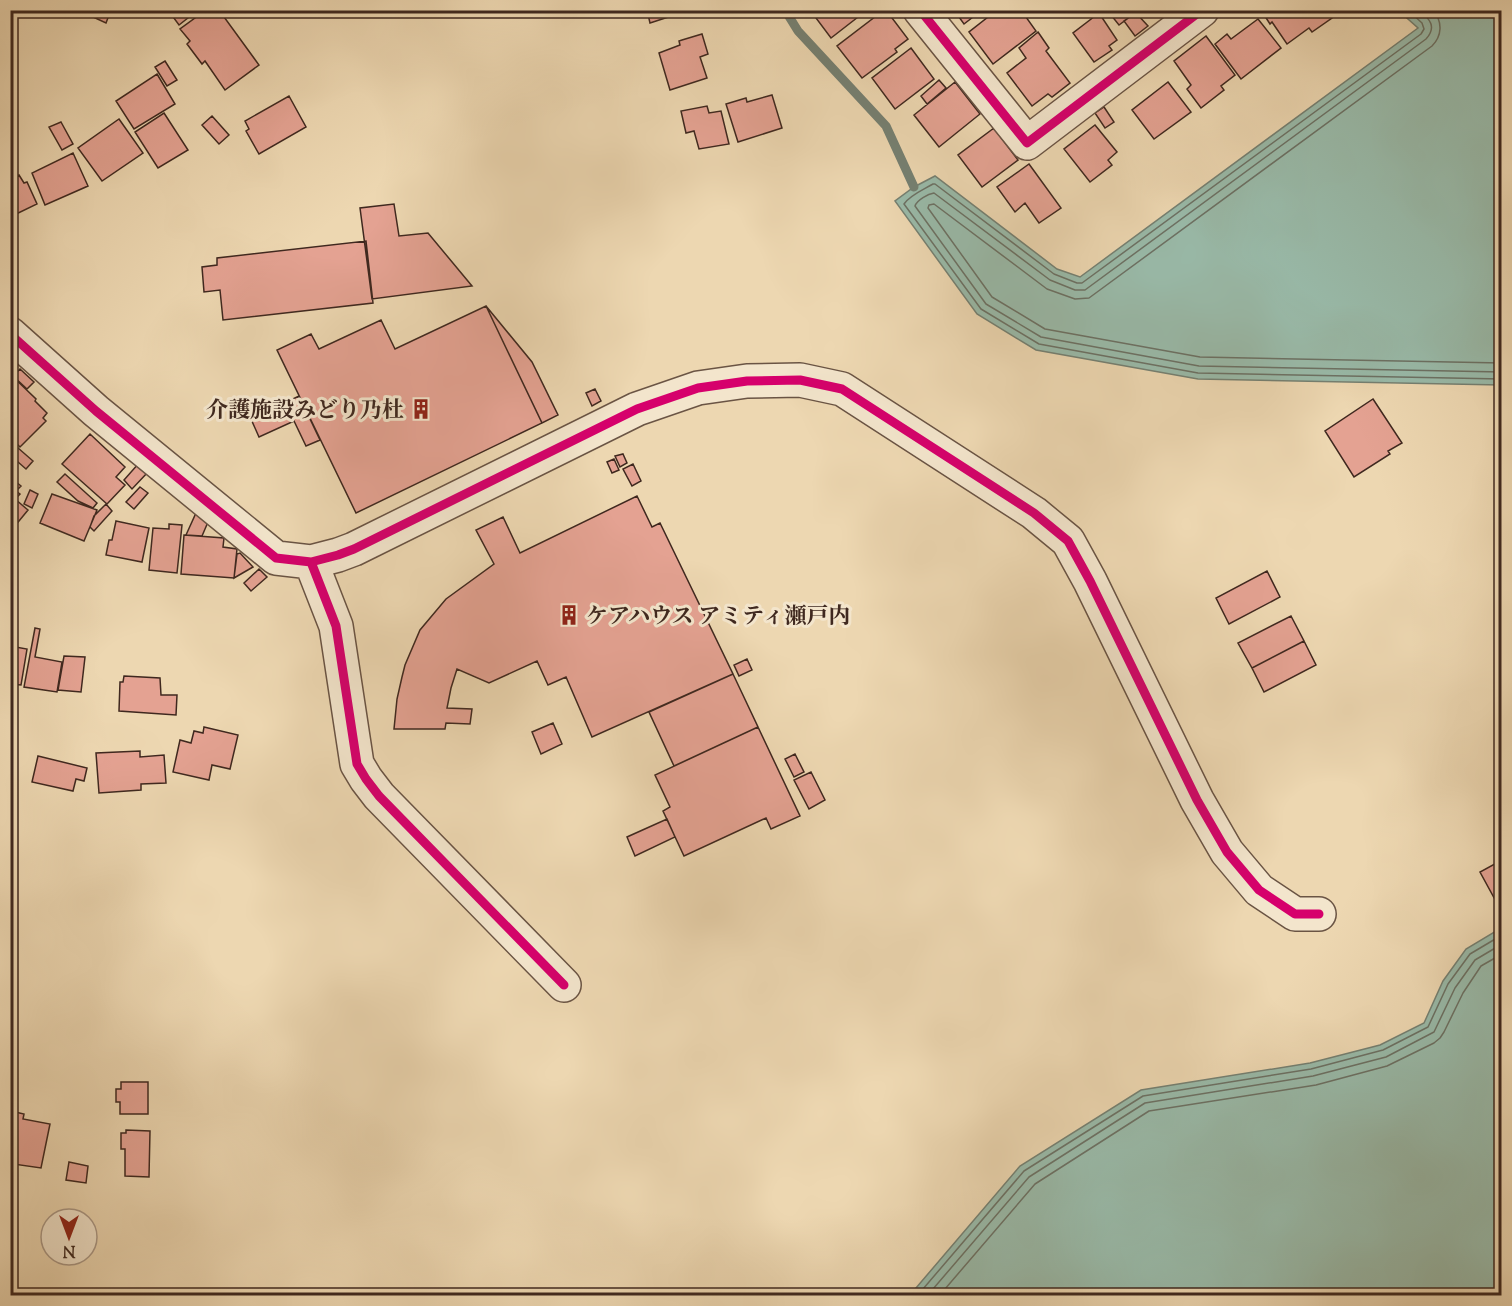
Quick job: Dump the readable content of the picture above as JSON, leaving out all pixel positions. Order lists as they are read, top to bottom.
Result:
{
  "places": {
    "building": ["介護施設みどり乃杜", "ケアハウス アミティ瀬戸内"]
  },
  "north": "bottom"
}
